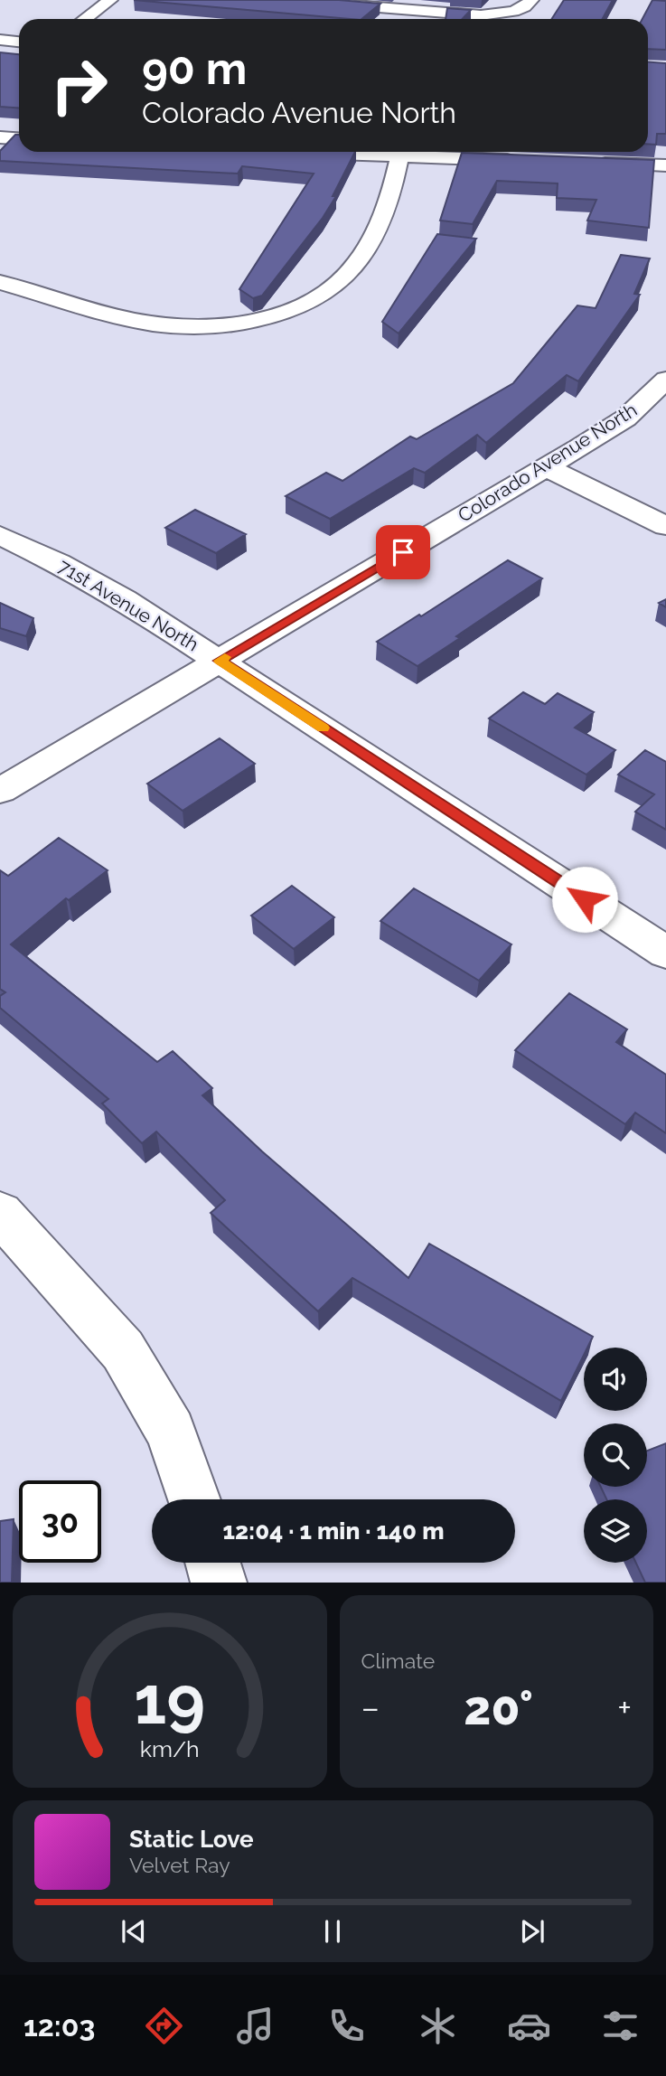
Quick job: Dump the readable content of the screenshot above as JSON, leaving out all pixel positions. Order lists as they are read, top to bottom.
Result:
{
  "streets": {
    "street": ["Colorado Avenue North", "71st Avenue North"]
  },
  "crossings": [
    ["Colorado Avenue North", "71st Avenue North"]
  ],
  "page": {
    "turn": ["90 m", "Colorado Avenue North"],
    "limit": "30",
    "trip": "12:04 · 1 min · 140 m",
    "tile": "Climate",
    "heat": ["−", "20°", "+"],
    "song": ["Static Love", "Velvet Ray"],
    "tabs": "12:03",
    "gauge": ["19", "km/h"]
  }
}
